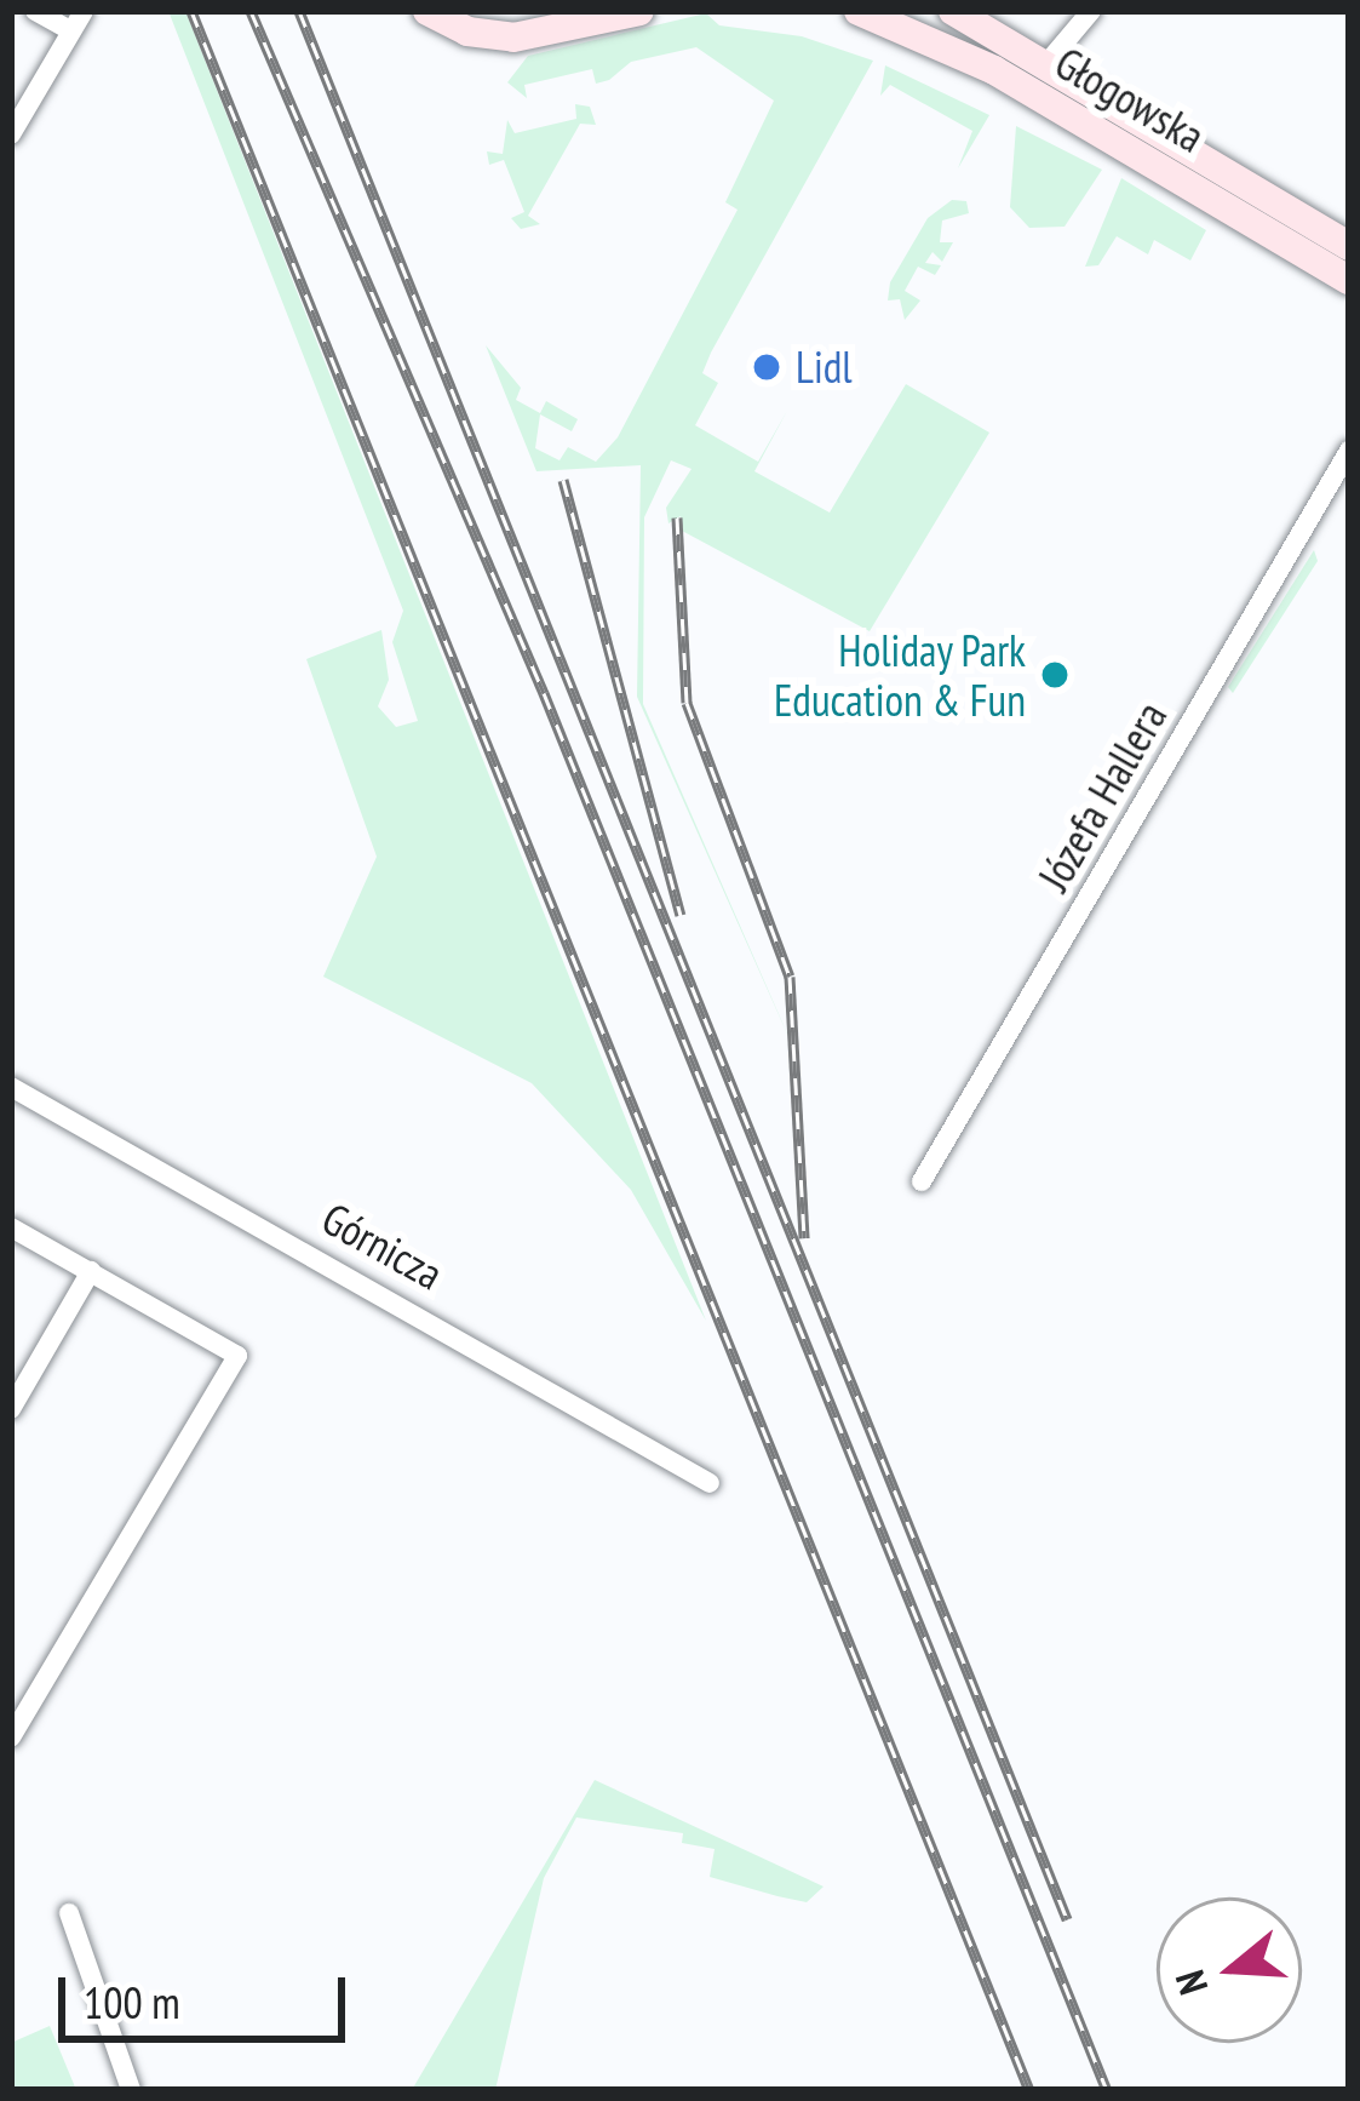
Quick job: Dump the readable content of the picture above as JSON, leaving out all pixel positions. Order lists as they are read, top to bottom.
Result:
{
  "streets": {
    "main road": ["Głogowska"],
    "street": ["Józefa Hallera", "Górnicza"]
  },
  "places": ["Lidl", "Holiday Park Education & Fun"],
  "scale_bar": "100 m",
  "north": "left"
}
